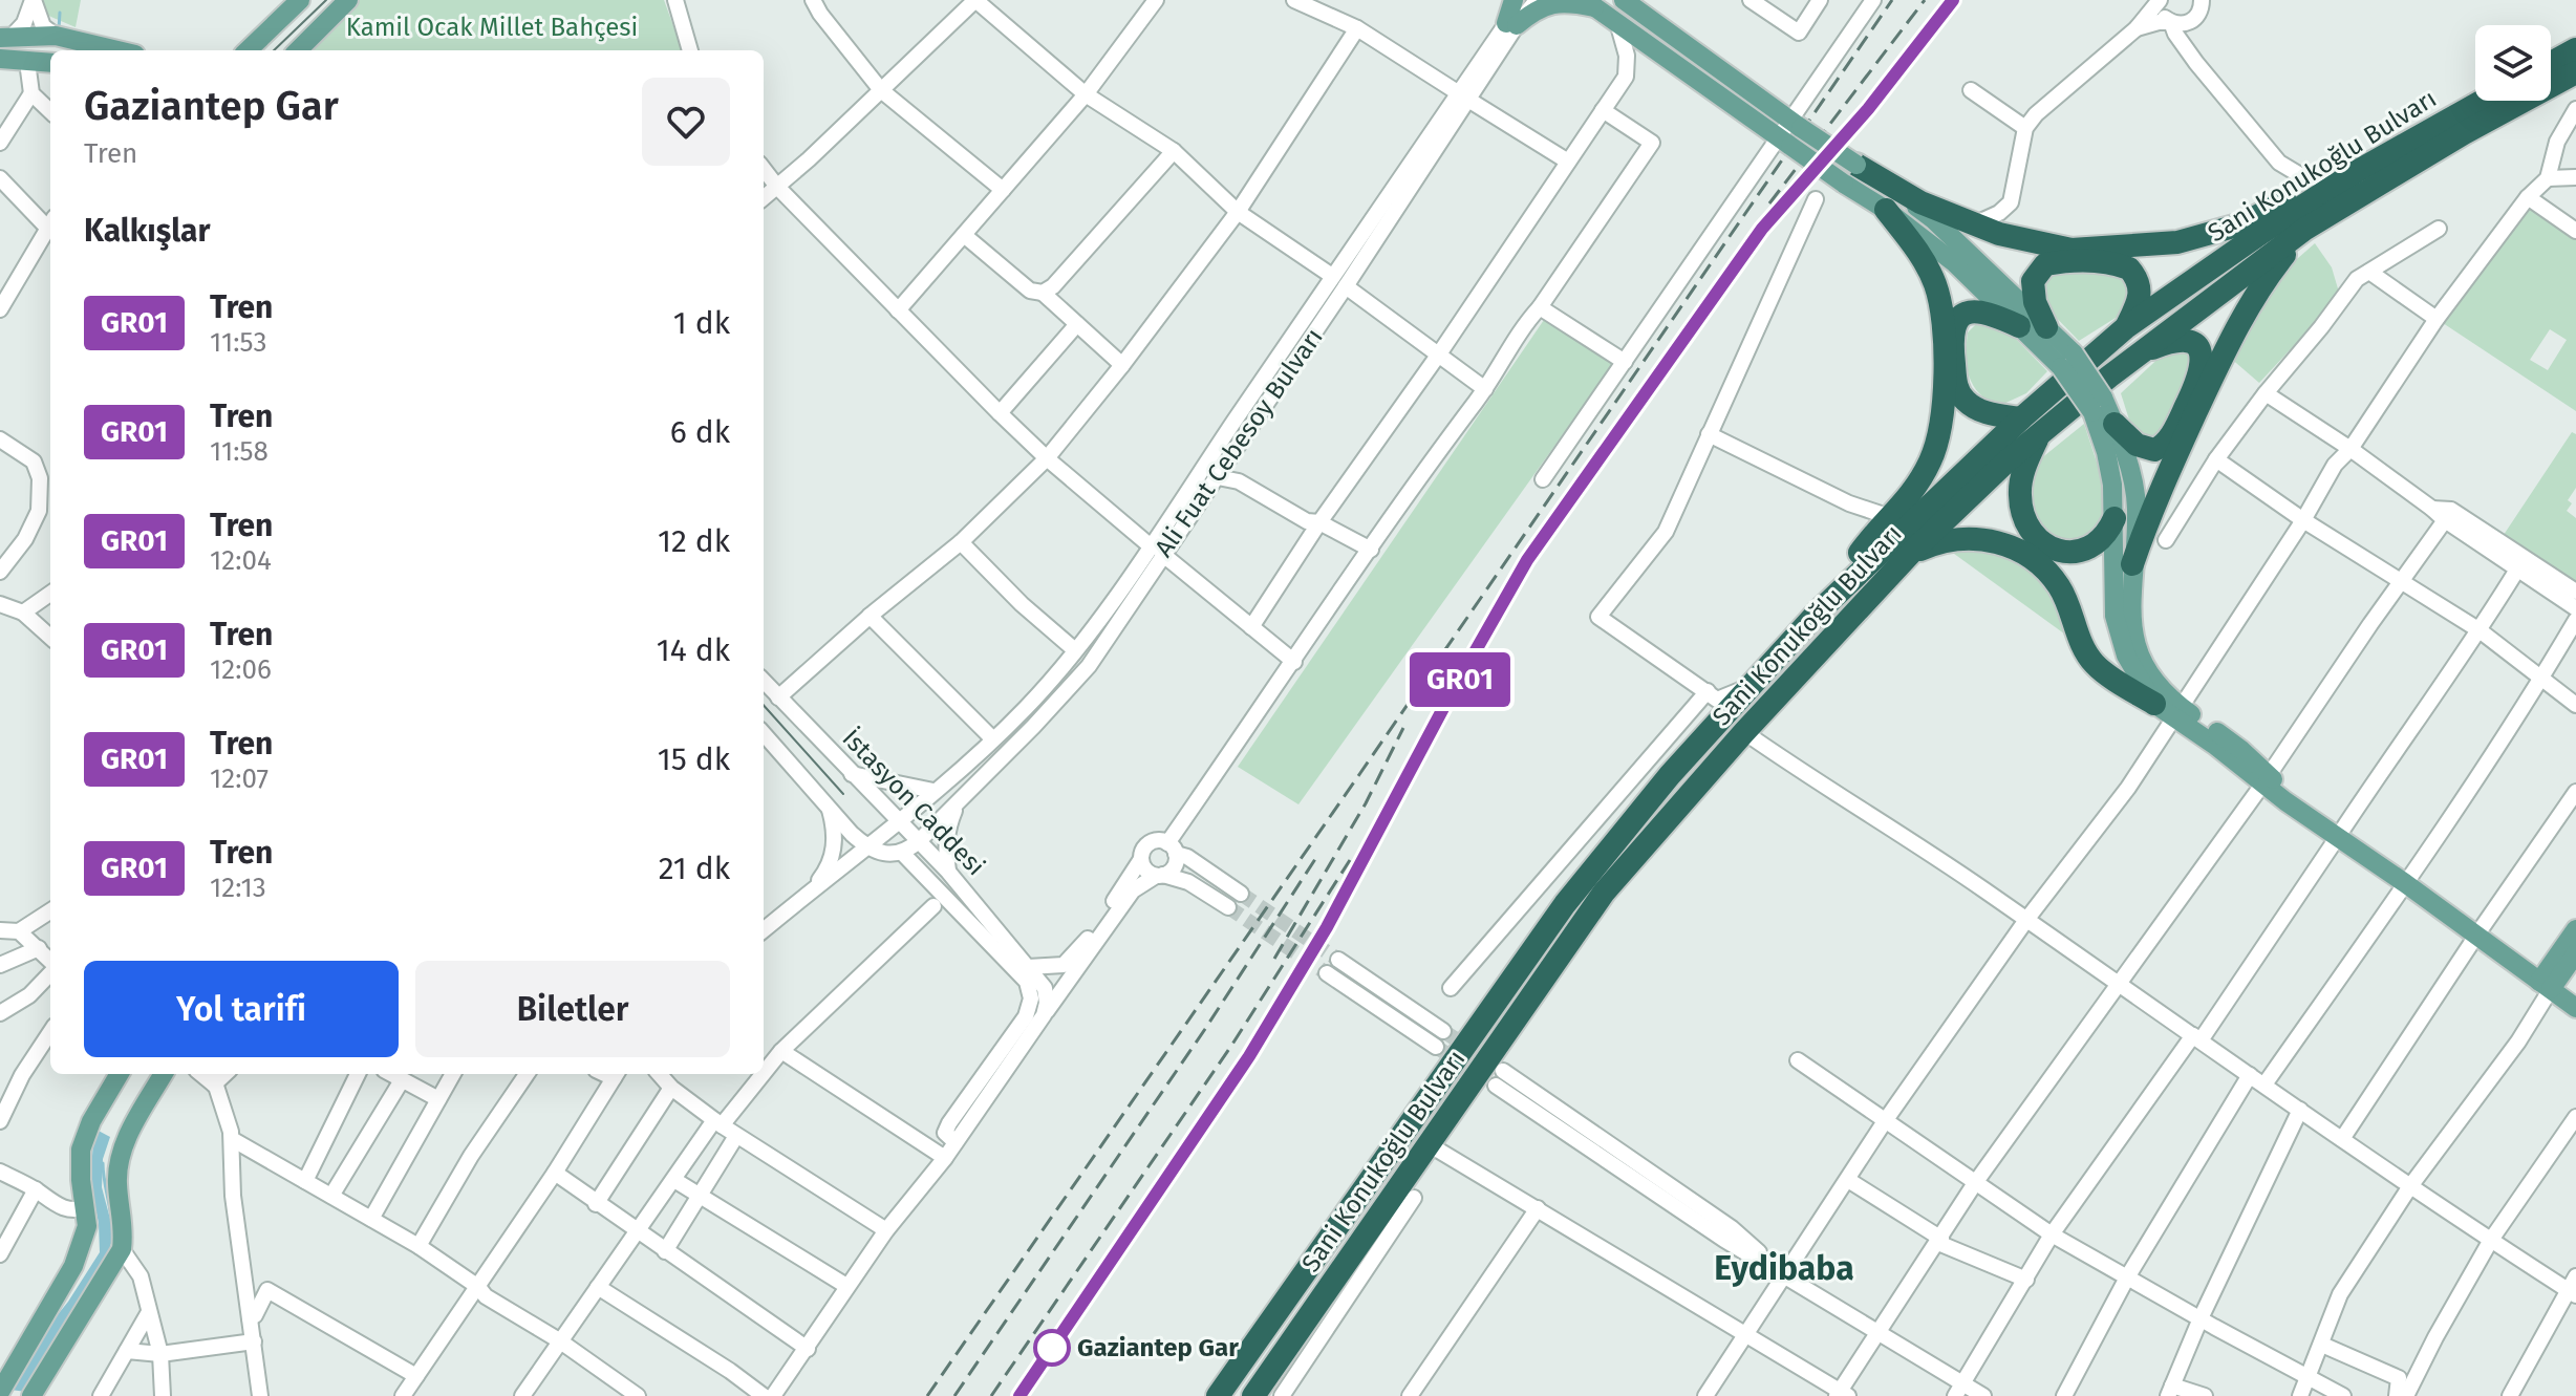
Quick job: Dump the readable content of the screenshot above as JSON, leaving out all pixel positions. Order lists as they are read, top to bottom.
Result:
{
  "streets": {
    "highway": ["Sani Konukoğlu Bulvarı"],
    "street": ["Ali Fuat Cebesoy Bulvarı", "İstasyon Caddesi"]
  },
  "crossings": [
    ["Ali Fuat Cebesoy Bulvarı", "İstasyon Caddesi"]
  ],
  "districts": ["Eydibaba"],
  "parks": ["Kamil Ocak Millet Bahçesi"],
  "places": ["Gaziantep Gar"],
  "page": {
    "on_map": "GR01",
    "heading": [
      ["Gaziantep Gar", "Tren"],
      "Kalkışlar"
    ],
    "list": [
      {
        "mark": "GR01",
        "name": "Tren",
        "note": "11:53",
        "value": "1 dk"
      },
      {
        "mark": "GR01",
        "name": "Tren",
        "note": "11:58",
        "value": "6 dk"
      },
      {
        "mark": "GR01",
        "name": "Tren",
        "note": "12:04",
        "value": "12 dk"
      },
      {
        "mark": "GR01",
        "name": "Tren",
        "note": "12:06",
        "value": "14 dk"
      },
      {
        "mark": "GR01",
        "name": "Tren",
        "note": "12:07",
        "value": "15 dk"
      },
      {
        "mark": "GR01",
        "name": "Tren",
        "note": "12:13",
        "value": "21 dk"
      }
    ],
    "buttons": ["Yol tarifi", "Biletler"]
  }
}
